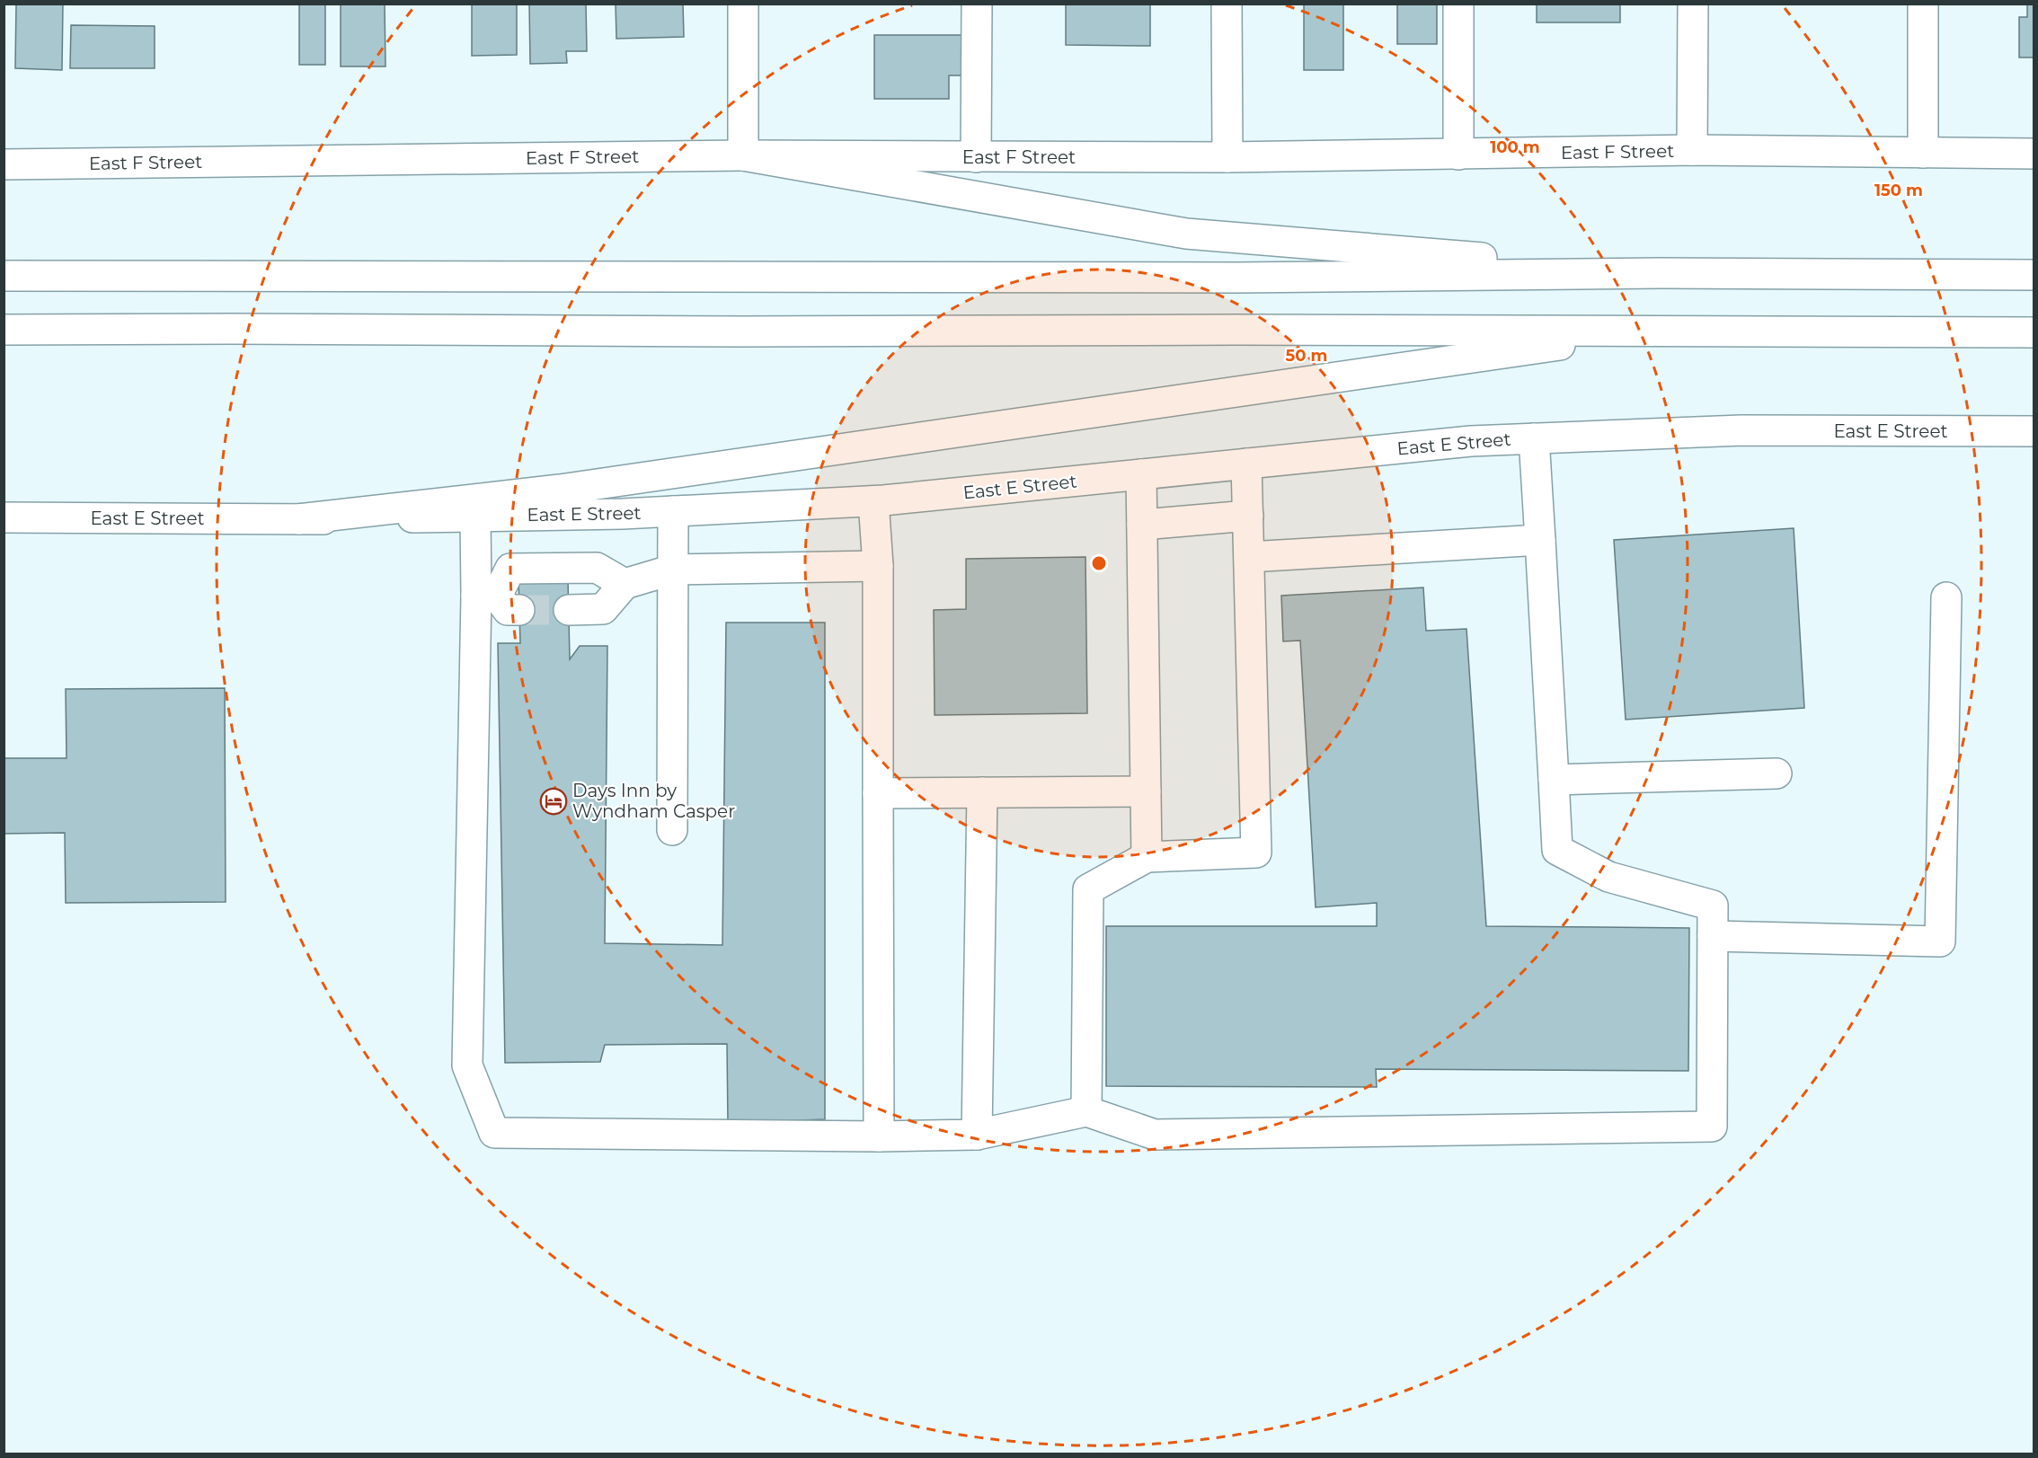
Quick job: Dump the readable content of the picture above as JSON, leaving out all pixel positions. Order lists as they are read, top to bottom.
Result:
{
  "streets": {
    "main road": ["East F Street", "East E Street"]
  },
  "places": {
    "hotel": ["Days Inn by Wyndham Casper"]
  },
  "rings": ["100 m", "150 m", "50 m"]
}
